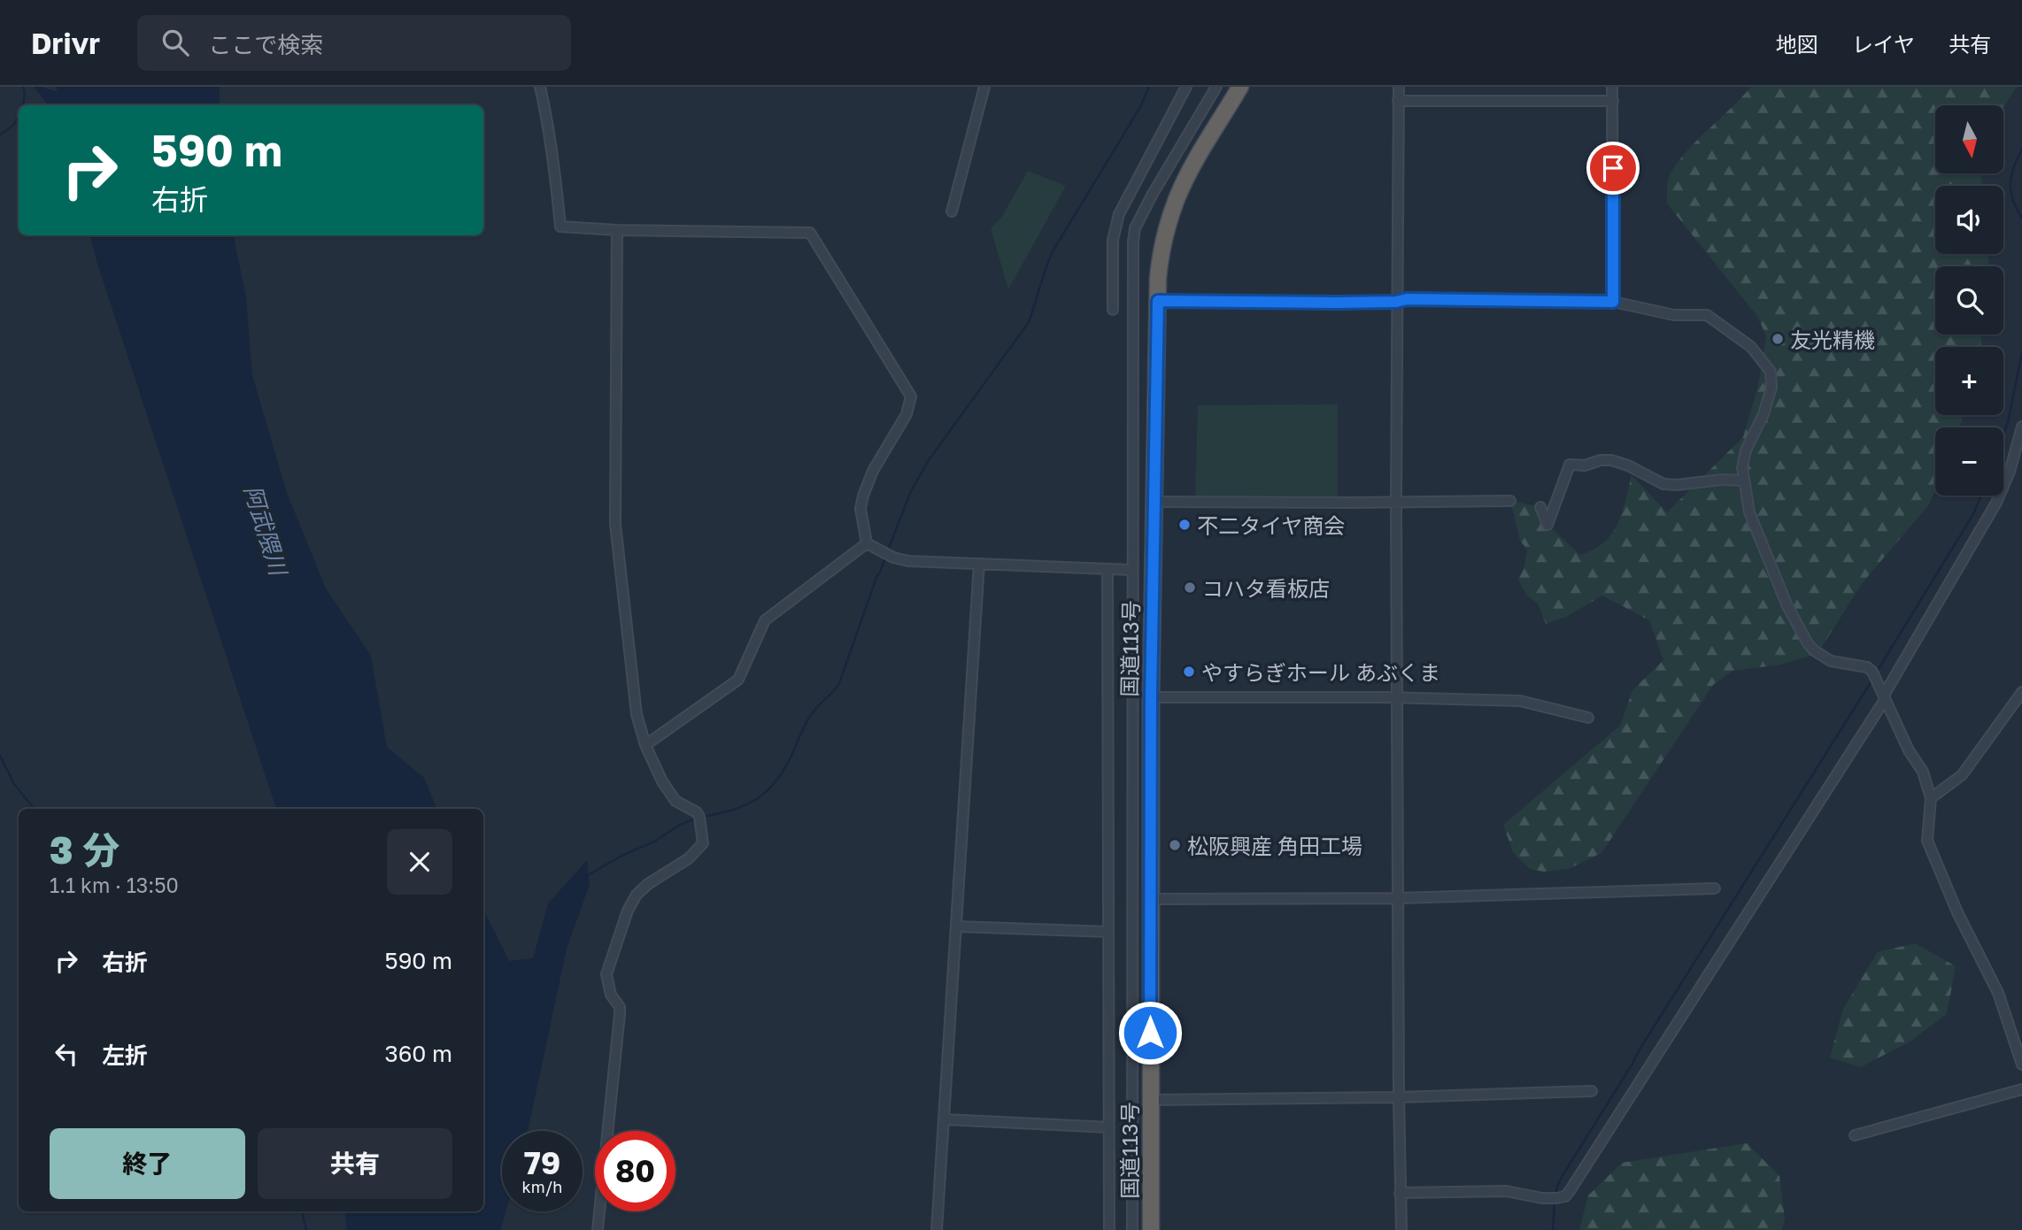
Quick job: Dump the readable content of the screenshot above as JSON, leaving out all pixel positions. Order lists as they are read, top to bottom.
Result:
{
  "streets": {
    "highway": ["国道113号"]
  },
  "water": ["阿武隈川"],
  "places": [
    "友光精機",
    "不二タイヤ商会",
    "コハタ看板店",
    "やすらぎホール あぶくま",
    "松阪興産 角田工場"
  ],
  "north": "bottom",
  "page": {
    "header": "Drivr",
    "search": "ここで検索",
    "nav": ["地図", "レイヤ", "共有"],
    "map_buttons": ["+", "−"],
    "turn": ["590 m", "右折"],
    "heading": ["3 分", "1.1 km · 13:50"],
    "list": [
      {
        "name": "右折",
        "value": "590 m"
      },
      {
        "name": "左折",
        "value": "360 m"
      }
    ],
    "buttons": ["終了", "共有"],
    "speed": "79 km/h",
    "limit": "80"
  }
}
